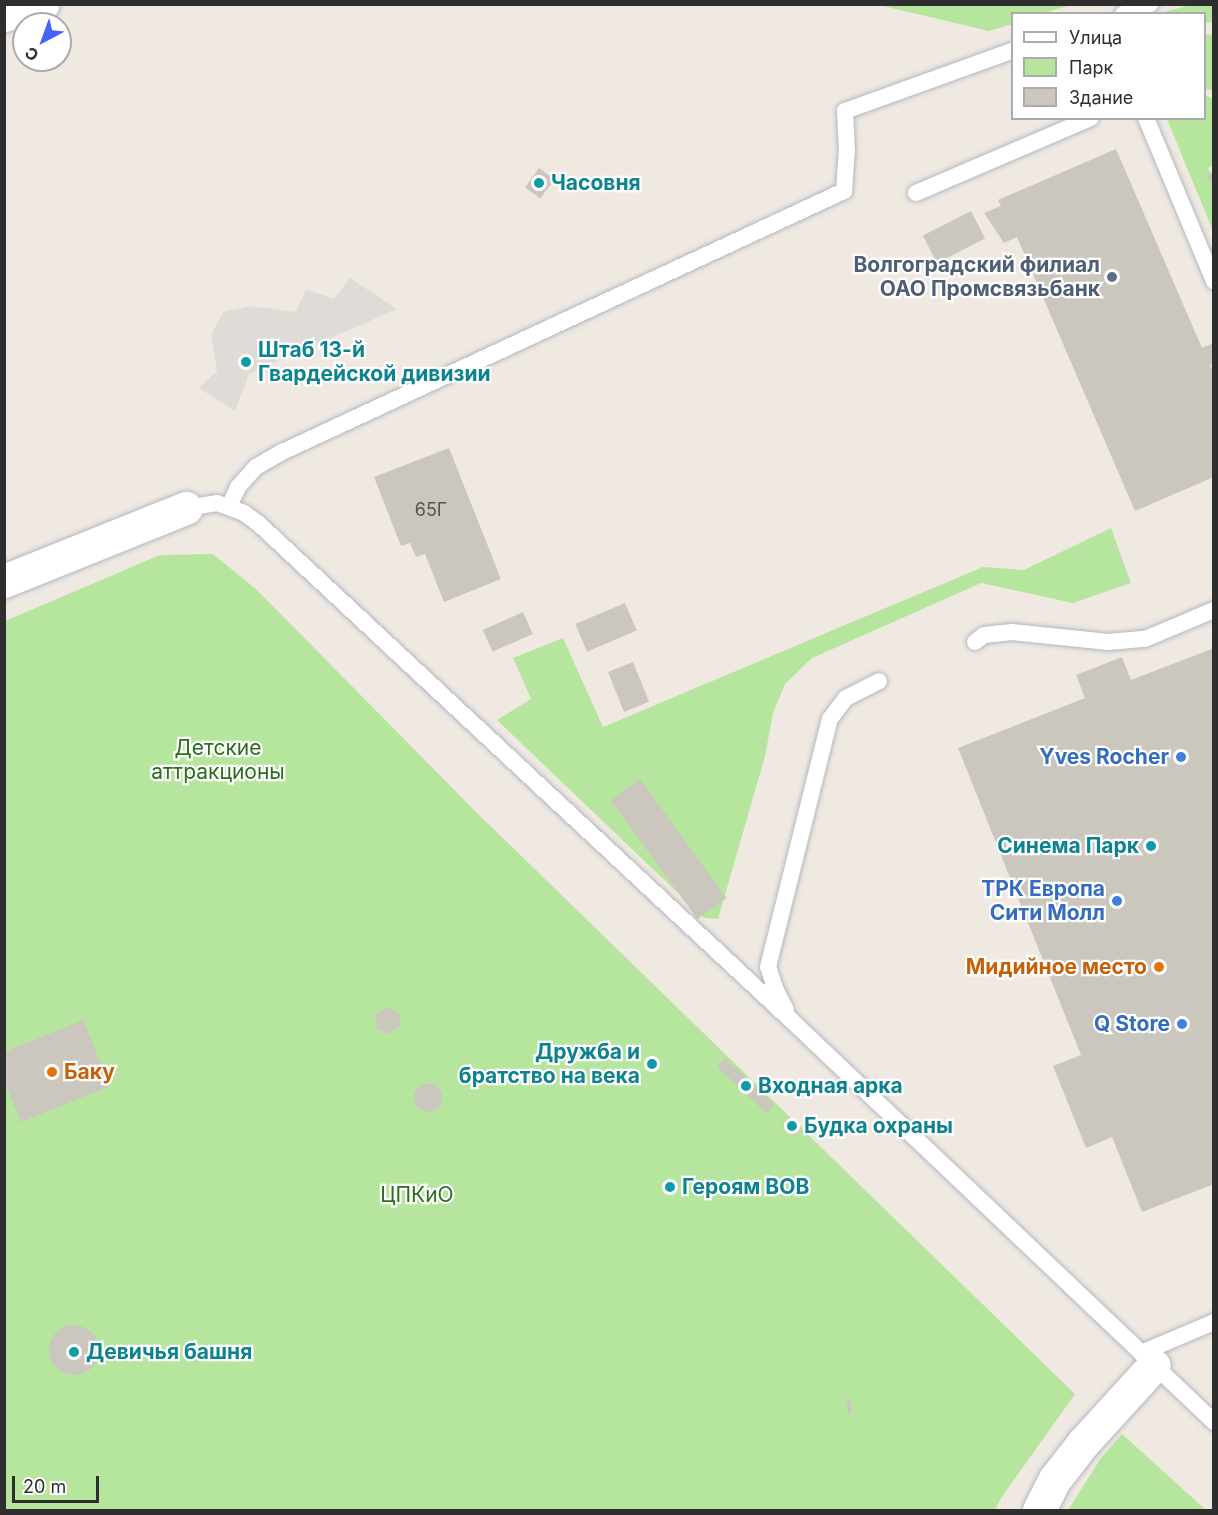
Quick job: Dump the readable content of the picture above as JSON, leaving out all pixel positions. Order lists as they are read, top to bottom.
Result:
{
  "parks": ["Детские аттракционы", "ЦПКиО"],
  "places": [
    "Часовня",
    "Волгоградский филиал ОАО Промсвязьбанк",
    "Штаб 13-й Гвардейской дивизии",
    "Yves Rocher",
    "Синема Парк",
    "ТРК Европа Сити Молл",
    "Мидийное место",
    "Q Store",
    "Дружба и братство на века",
    "Баку",
    "Входная арка",
    "Будка охраны",
    "Героям ВОВ",
    "Девичья башня"
  ],
  "house_numbers": ["65Г"],
  "legend": ["Улица", "Парк", "Здание"],
  "scale_bar": "20 m",
  "north": "bottom left"
}
